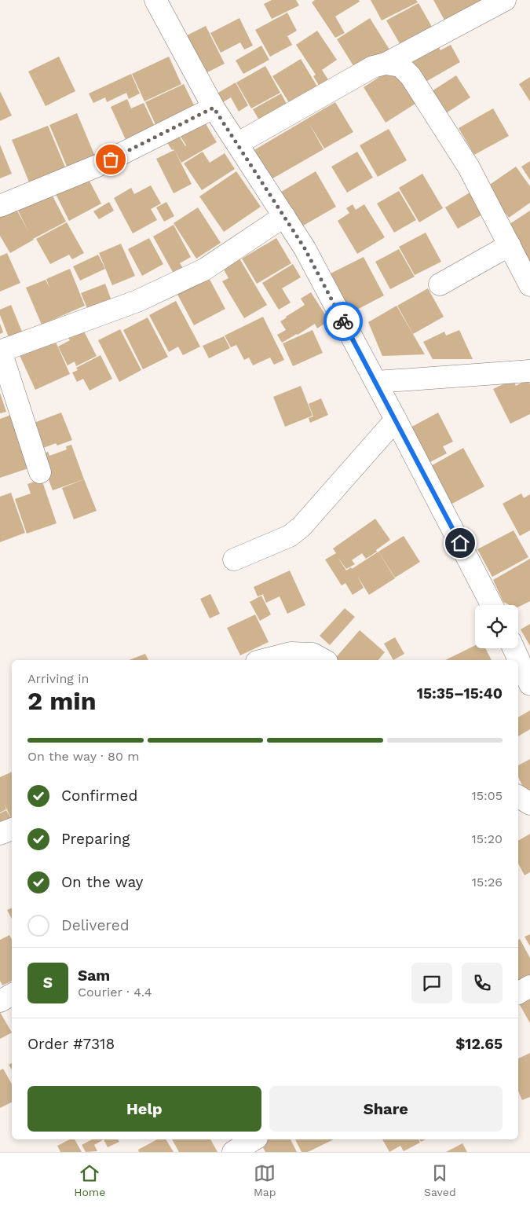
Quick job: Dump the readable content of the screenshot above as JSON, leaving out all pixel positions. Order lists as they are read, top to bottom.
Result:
{
  "page": {
    "heading": ["2 min", "Arriving in", "15:35–15:40"],
    "panel": [
      "Sam",
      "Courier · 4.4",
      "Order #7318",
      "$12.65"
    ],
    "bar": "On the way · 80 m",
    "list": [
      ["Confirmed", "15:05"],
      ["Preparing", "15:20"],
      ["On the way", "15:26"],
      "Delivered"
    ],
    "round": "S",
    "buttons": ["Help", "Share"],
    "tabs": ["Home", "Map", "Saved"]
  }
}
